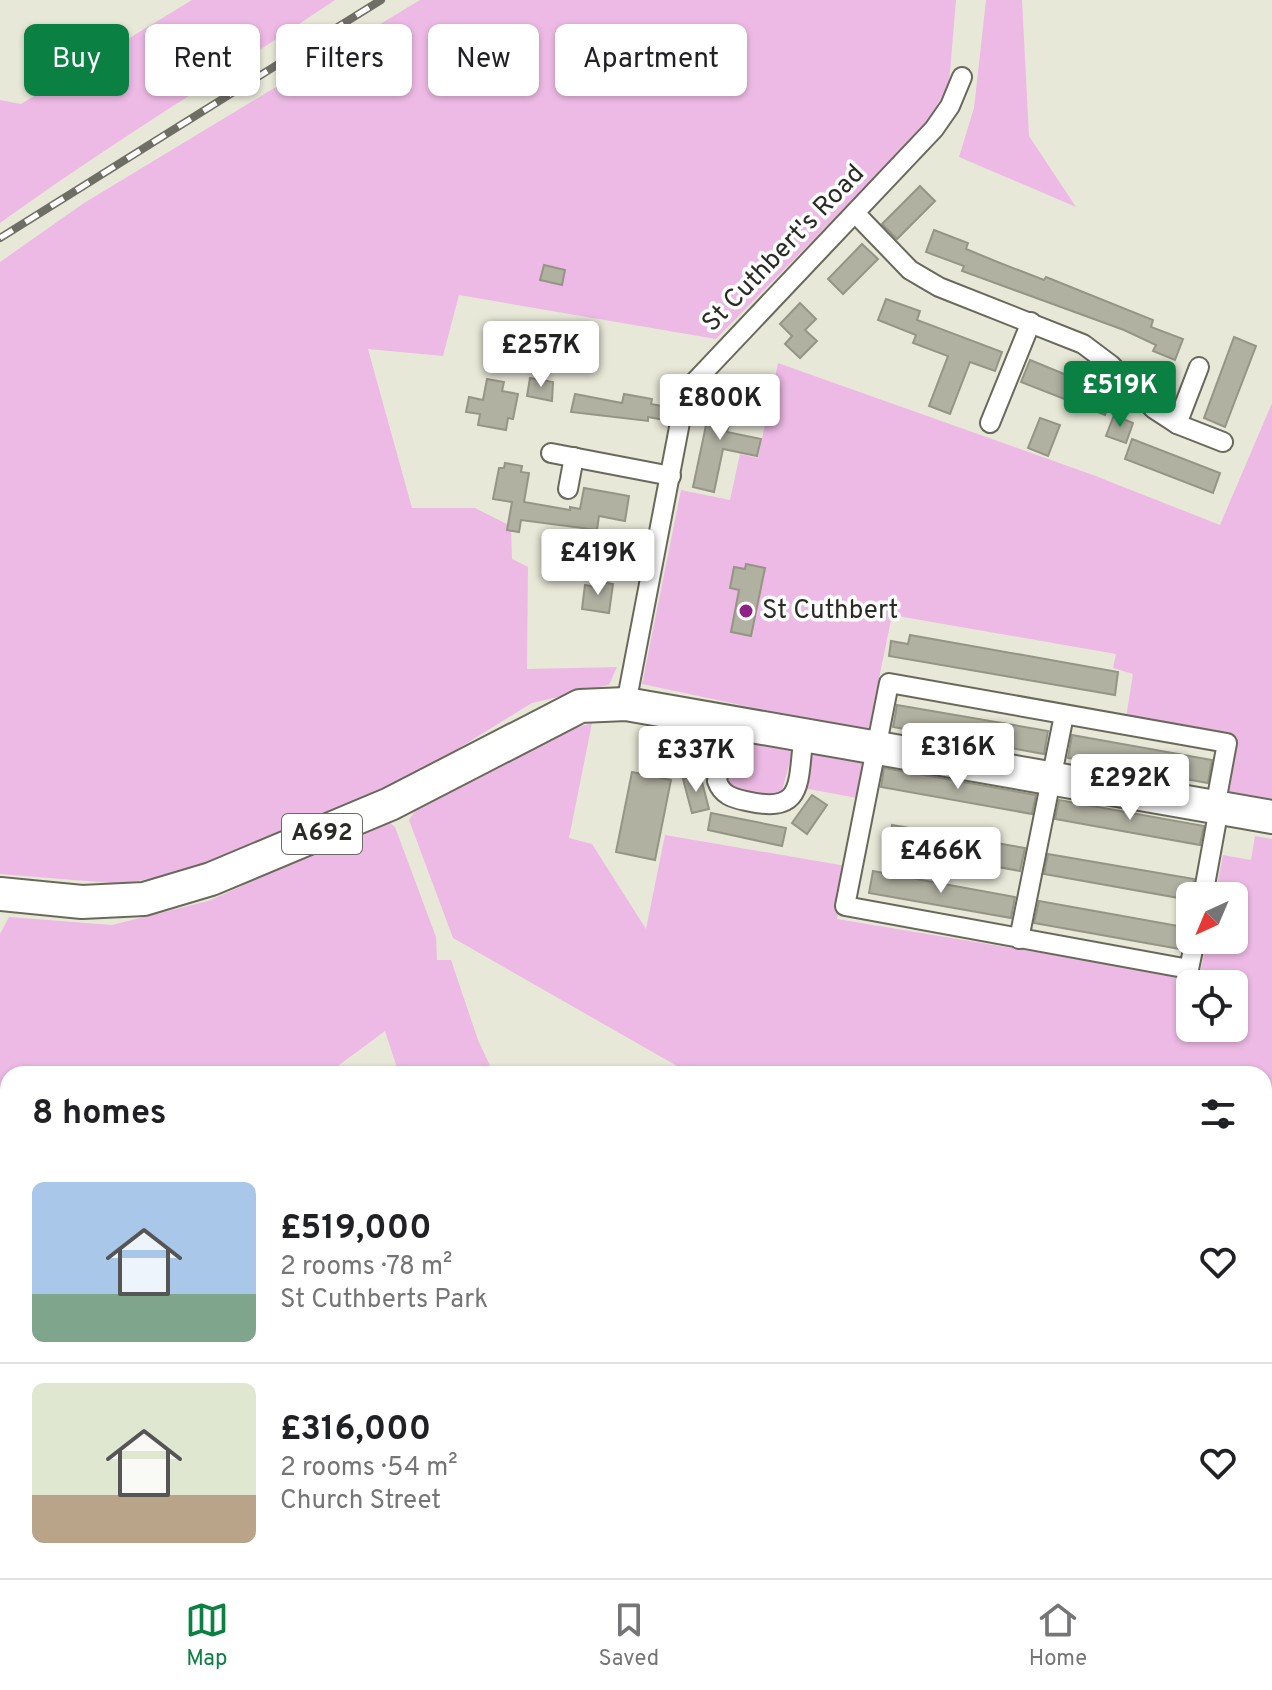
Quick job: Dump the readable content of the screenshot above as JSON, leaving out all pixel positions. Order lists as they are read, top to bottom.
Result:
{
  "streets": {
    "highway": ["A692"],
    "street": ["St Cuthbert's Road"]
  },
  "crossings": [
    ["St Cuthbert's Road", "A692"]
  ],
  "places": ["St Cuthbert"],
  "north": "bottom left",
  "page": {
    "chip": [
      "Buy",
      "Rent",
      "Filters",
      "New",
      "Apartment"
    ],
    "price": [
      "£257K",
      "£519K",
      "£800K",
      "£419K",
      "£316K",
      "£337K",
      "£292K",
      "£466K"
    ],
    "heading": "8 homes",
    "list": [
      {
        "name": "£519,000",
        "note": "2 rooms · 78 m² · St Cuthberts Park"
      },
      {
        "name": "£316,000",
        "note": "2 rooms · 54 m² · Church Street"
      }
    ],
    "tabs": ["Map", "Saved", "Home"]
  }
}
